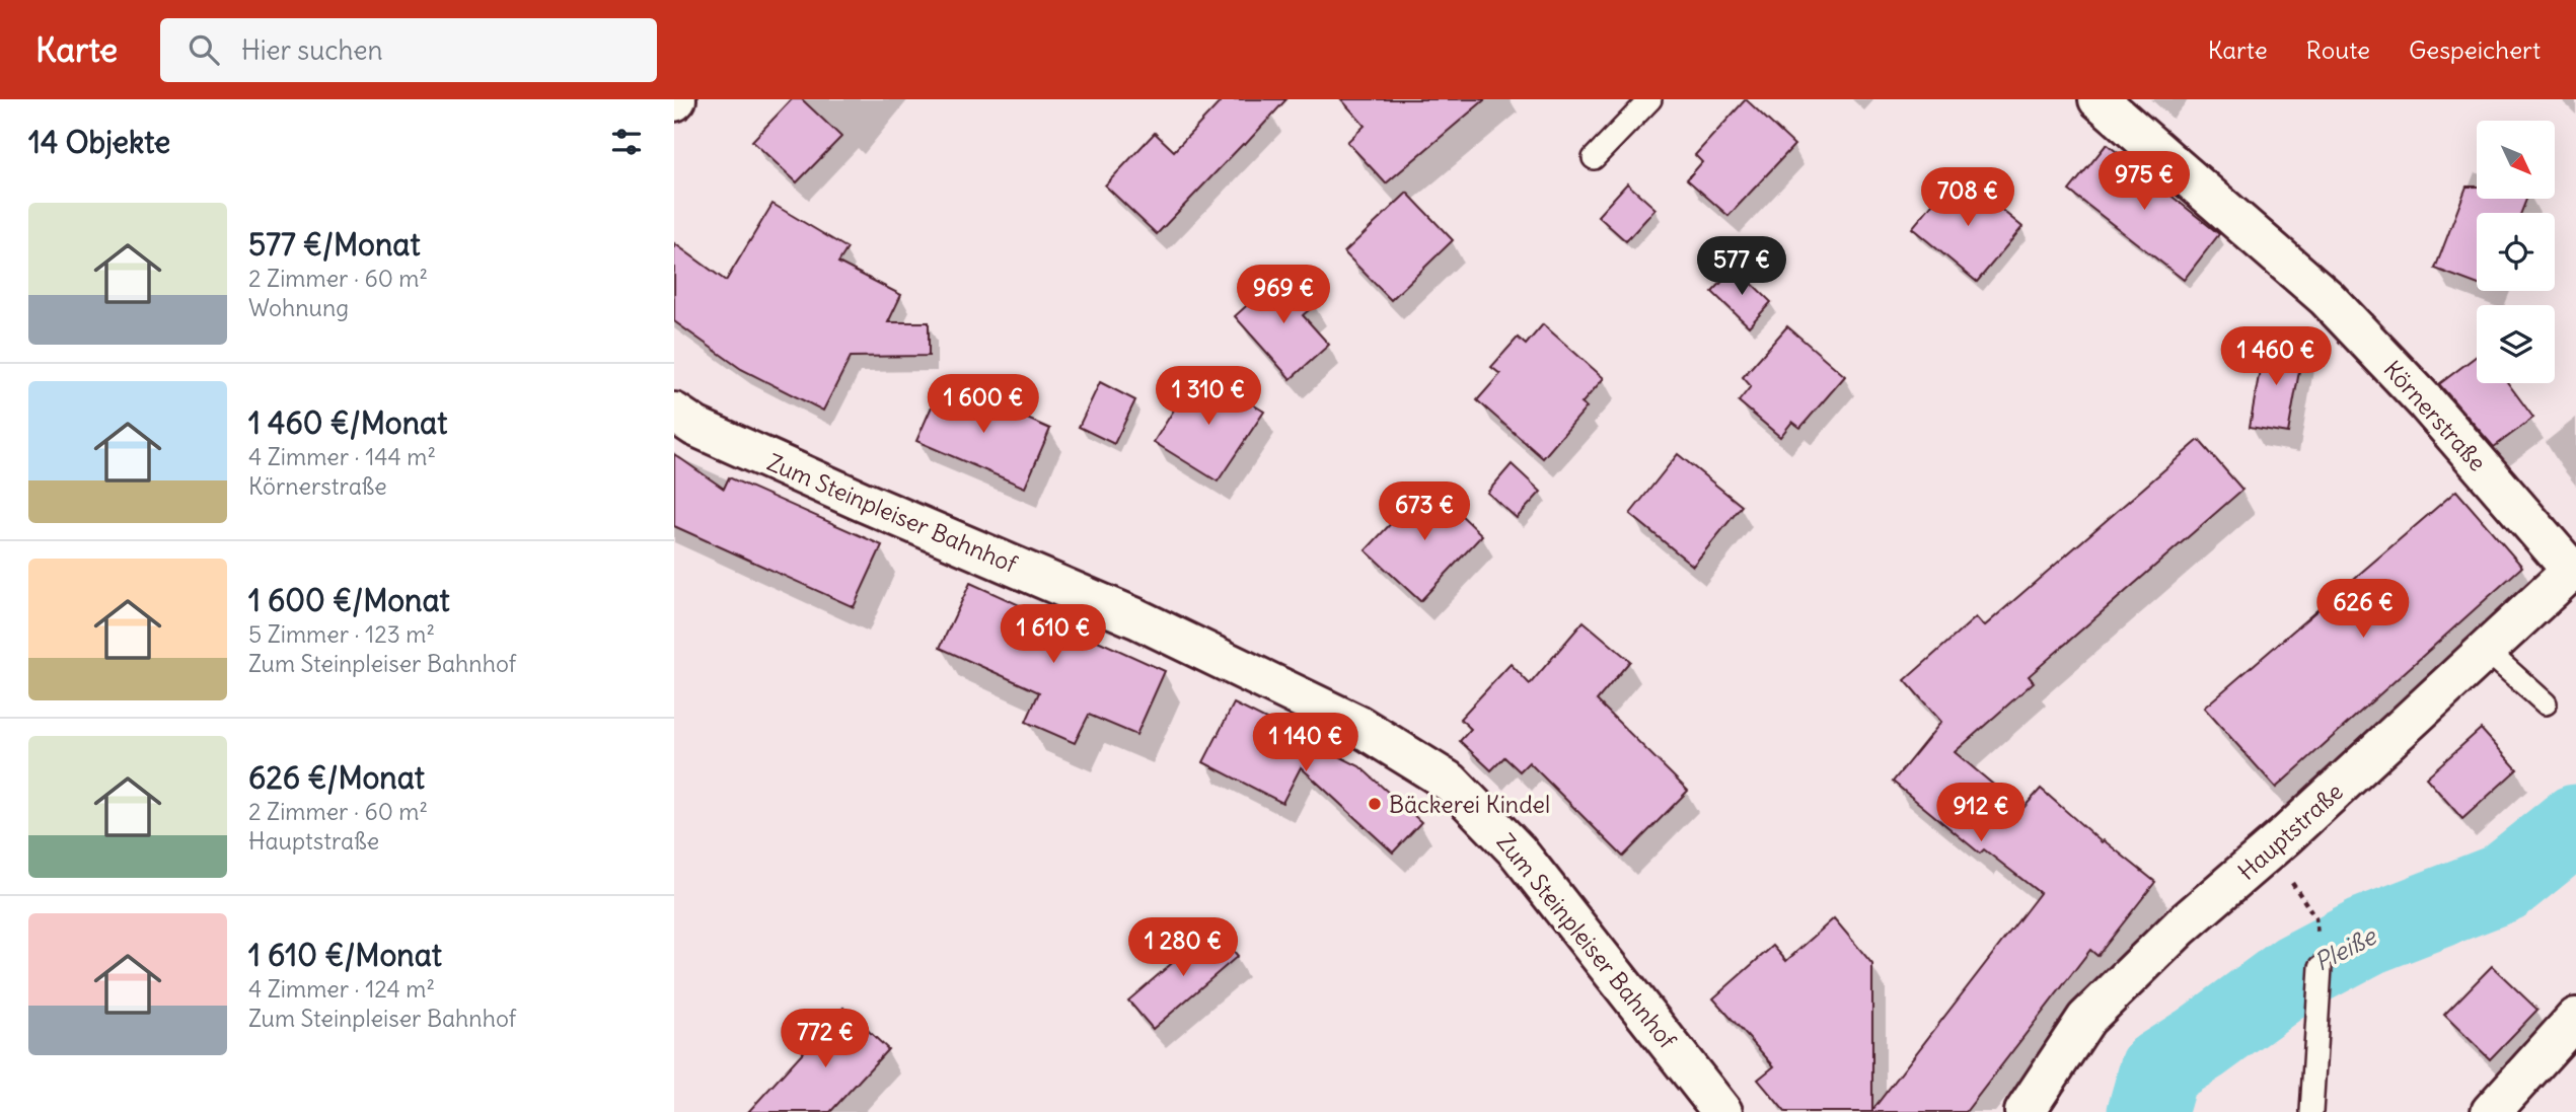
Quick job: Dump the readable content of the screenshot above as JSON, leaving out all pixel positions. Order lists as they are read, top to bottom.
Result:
{
  "streets": {
    "street": ["Körnerstraße", "Zum Steinpleiser Bahnhof", "Hauptstraße"]
  },
  "crossings": [
    ["Körnerstraße", "Hauptstraße"]
  ],
  "water": ["Pleiße"],
  "places": ["Bäckerei Kindel"],
  "north": "bottom right",
  "page": {
    "header": "Karte",
    "search": "Hier suchen",
    "nav": ["Karte", "Route", "Gespeichert"],
    "heading": "14 Objekte",
    "price": [
      "975 €",
      "708 €",
      "577 €",
      "969 €",
      "1 460 €",
      "1 310 €",
      "1 600 €",
      "673 €",
      "626 €",
      "1 610 €",
      "1 140 €",
      "912 €",
      "1 280 €",
      "772 €"
    ],
    "list": [
      {
        "name": "577 €/Monat",
        "note": "2 Zimmer · 60 m² · Wohnung"
      },
      {
        "name": "1 460 €/Monat",
        "note": "4 Zimmer · 144 m² · Körnerstraße"
      },
      {
        "name": "1 600 €/Monat",
        "note": "5 Zimmer · 123 m² · Zum Steinpleiser Bahnhof"
      },
      {
        "name": "626 €/Monat",
        "note": "2 Zimmer · 60 m² · Hauptstraße"
      },
      {
        "name": "1 610 €/Monat",
        "note": "4 Zimmer · 124 m² · Zum Steinpleiser Bahnhof"
      }
    ]
  }
}
